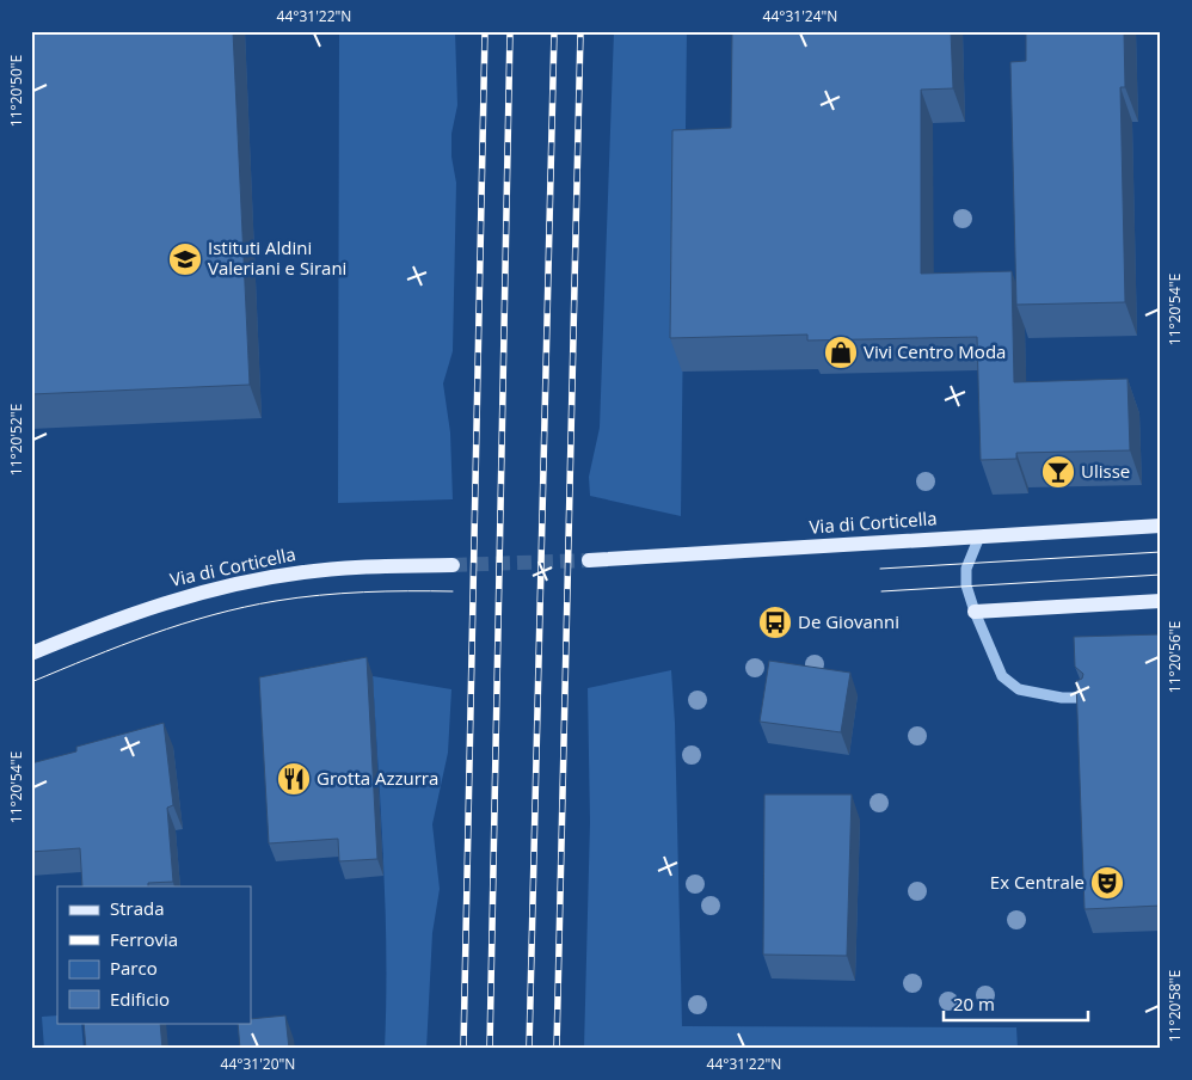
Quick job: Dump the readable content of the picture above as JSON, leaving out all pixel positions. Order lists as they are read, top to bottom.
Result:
{
  "streets": {
    "main road": ["Via di Corticella"]
  },
  "places": {
    "school or university": ["Istituti Aldini Valeriani e Sirani"],
    "shop": ["Vivi Centro Moda"],
    "bar": ["Ulisse"],
    "bus stop": ["De Giovanni"],
    "restaurant": ["Grotta Azzurra"],
    "theatre": ["Ex Centrale"]
  },
  "legend": [
    "Strada",
    "Ferrovia",
    "Parco",
    "Edificio"
  ],
  "scale_bar": "20 m",
  "coordinates": [
    "44°31'22\"N",
    "44°31'24\"N",
    "11°20'50\"E",
    "11°20'54\"E",
    "11°20'52\"E",
    "11°20'56\"E",
    "11°20'58\"E",
    "44°31'20\"N"
  ]
}
